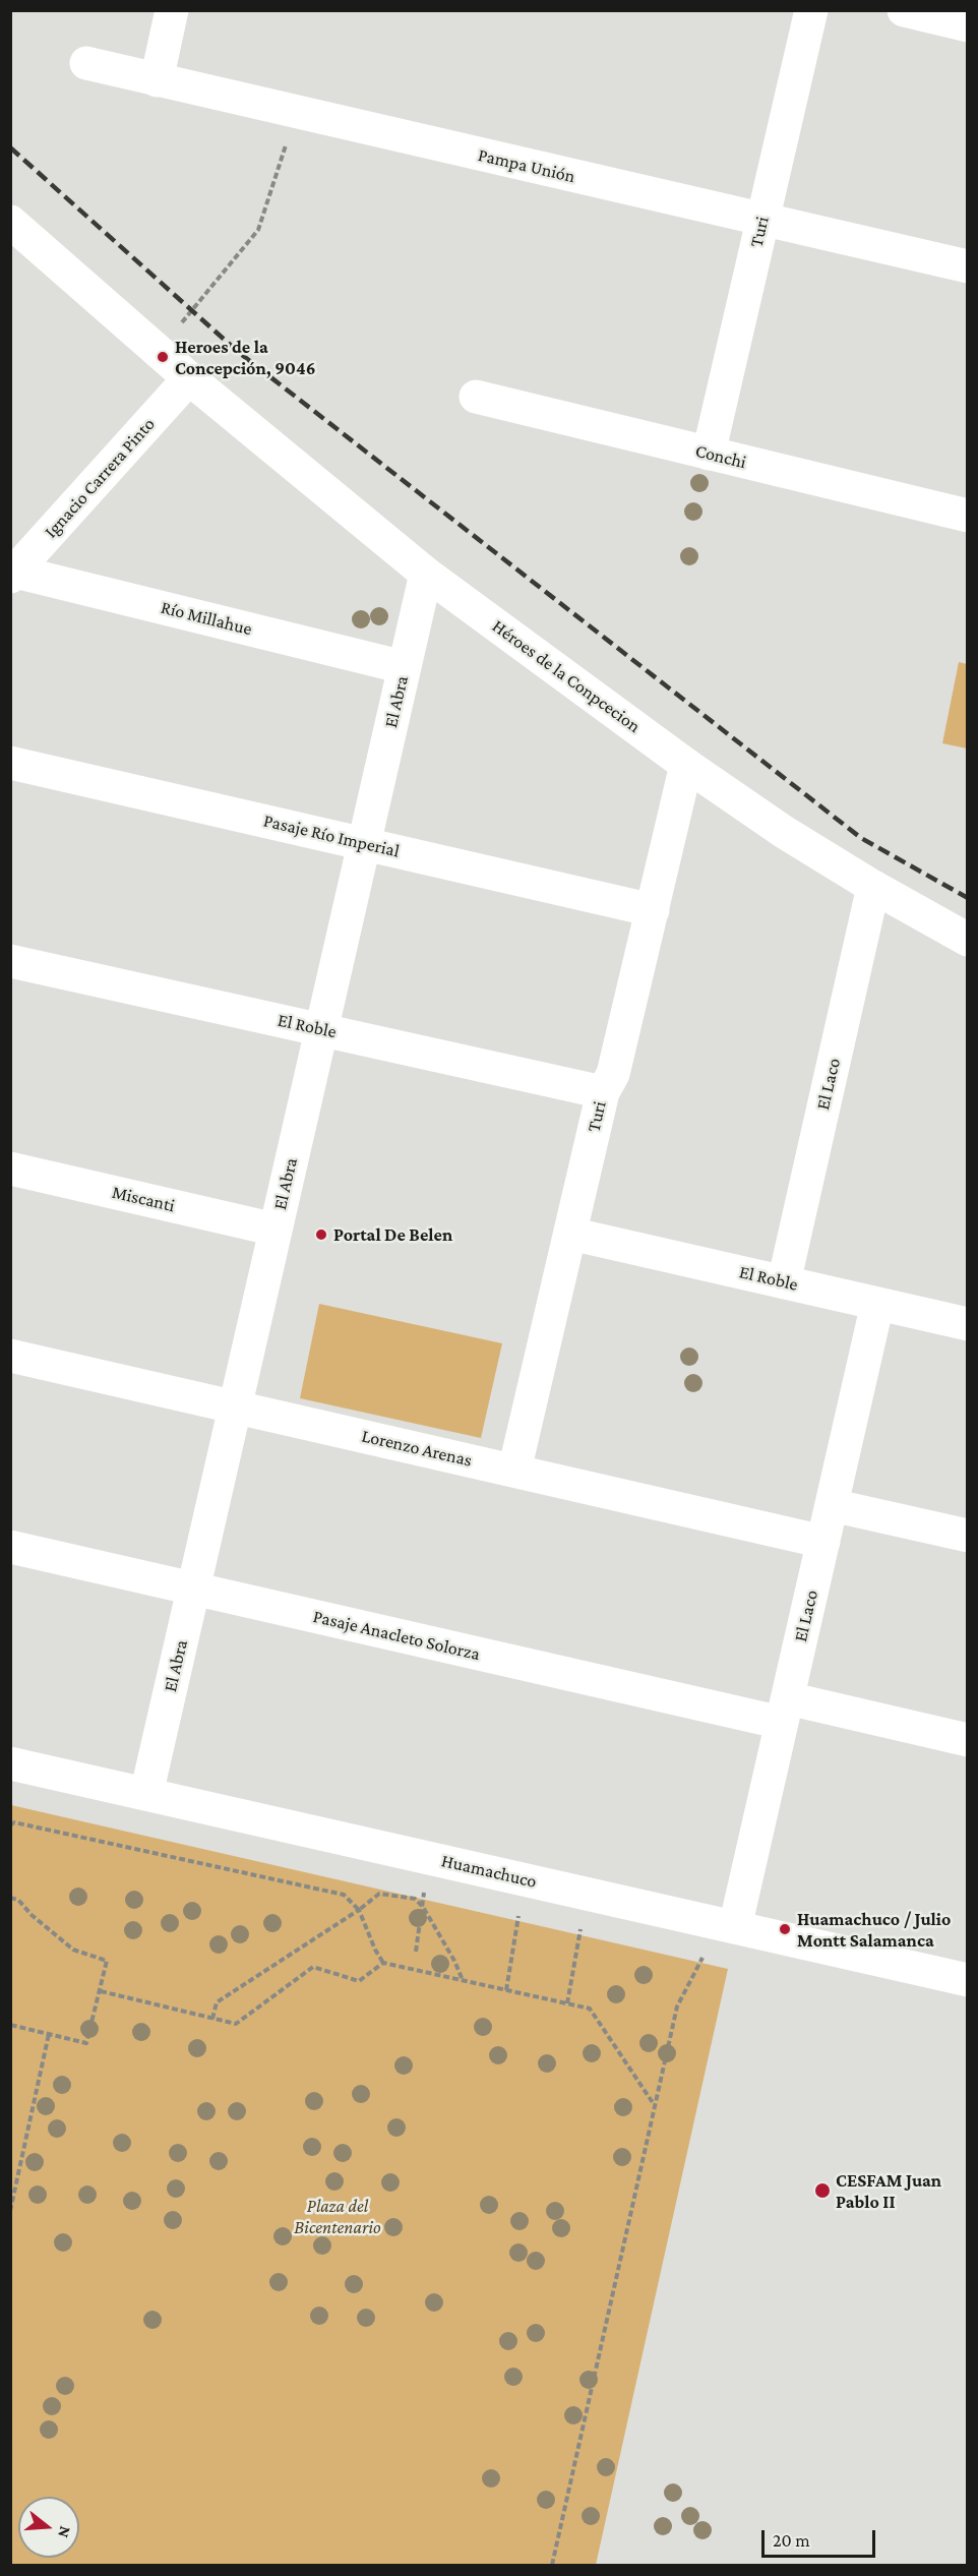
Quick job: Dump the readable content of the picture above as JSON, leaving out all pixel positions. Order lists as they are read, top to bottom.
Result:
{
  "streets": {
    "street": [
      "Pampa Unión",
      "Turi",
      "Conchi",
      "Ignacio Carrera Pinto",
      "Río Millahue",
      "Héroes de la Conpcecion",
      "El Abra",
      "Pasaje Río Imperial",
      "El Roble",
      "El Laco",
      "Miscanti",
      "Lorenzo Arenas",
      "Pasaje Anacleto Solorza",
      "Huamachuco"
    ]
  },
  "crossings": [
    ["Pampa Unión", "Turi"],
    ["Turi", "Conchi"],
    ["Turi", "Héroes de la Conpcecion"],
    ["Turi", "Pasaje Río Imperial"],
    ["Turi", "El Roble"],
    ["Turi", "Lorenzo Arenas"],
    ["Ignacio Carrera Pinto", "Río Millahue"],
    ["Ignacio Carrera Pinto", "Héroes de la Conpcecion"],
    ["Río Millahue", "El Abra"],
    ["Héroes de la Conpcecion", "El Abra"],
    ["Héroes de la Conpcecion", "El Laco"],
    ["El Abra", "Pasaje Río Imperial"],
    ["El Abra", "El Roble"],
    ["El Abra", "Miscanti"],
    ["El Abra", "Lorenzo Arenas"],
    ["El Abra", "Pasaje Anacleto Solorza"],
    ["El Abra", "Huamachuco"],
    ["El Roble", "El Laco"],
    ["El Laco", "Lorenzo Arenas"],
    ["El Laco", "Pasaje Anacleto Solorza"],
    ["El Laco", "Huamachuco"]
  ],
  "parks": ["Plaza del Bicentenario"],
  "places": [
    "Heroes de la Concepción, 9046",
    "Portal De Belen",
    "Huamachuco / Julio Montt Salamanca",
    "CESFAM Juan Pablo II"
  ],
  "scale_bar": "20 m",
  "north": "right"
}
